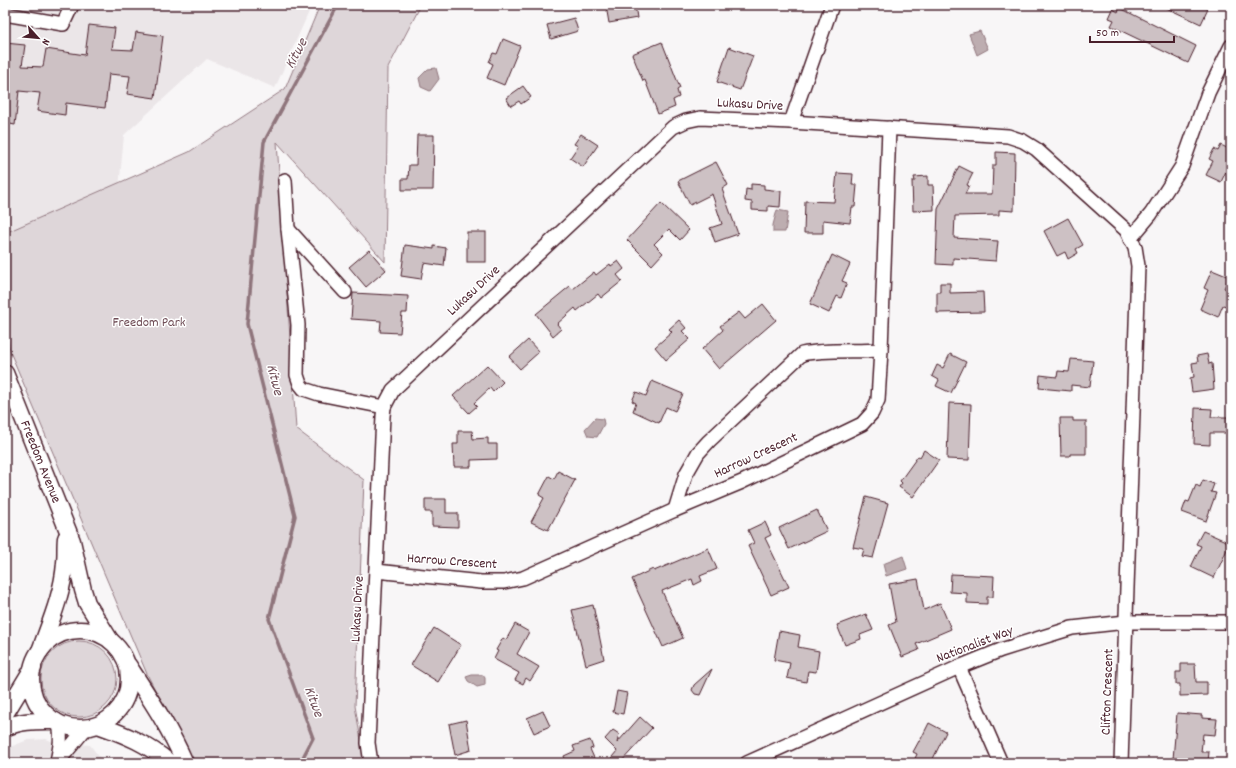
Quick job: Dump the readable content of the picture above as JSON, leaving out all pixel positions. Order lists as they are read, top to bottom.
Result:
{
  "streets": {
    "main road": ["Freedom Avenue"],
    "street": [
      "Lukasu Drive",
      "Harrow Crescent",
      "Nationalist Way",
      "Clifton Crescent"
    ]
  },
  "crossings": [
    ["Lukasu Drive", "Harrow Crescent"],
    ["Lukasu Drive", "Clifton Crescent"],
    ["Harrow Crescent", "Clifton Crescent"],
    ["Nationalist Way", "Clifton Crescent"]
  ],
  "water": ["Kitwe"],
  "parks": ["Freedom Park"],
  "scale_bar": "50 m",
  "north": "bottom right"
}
